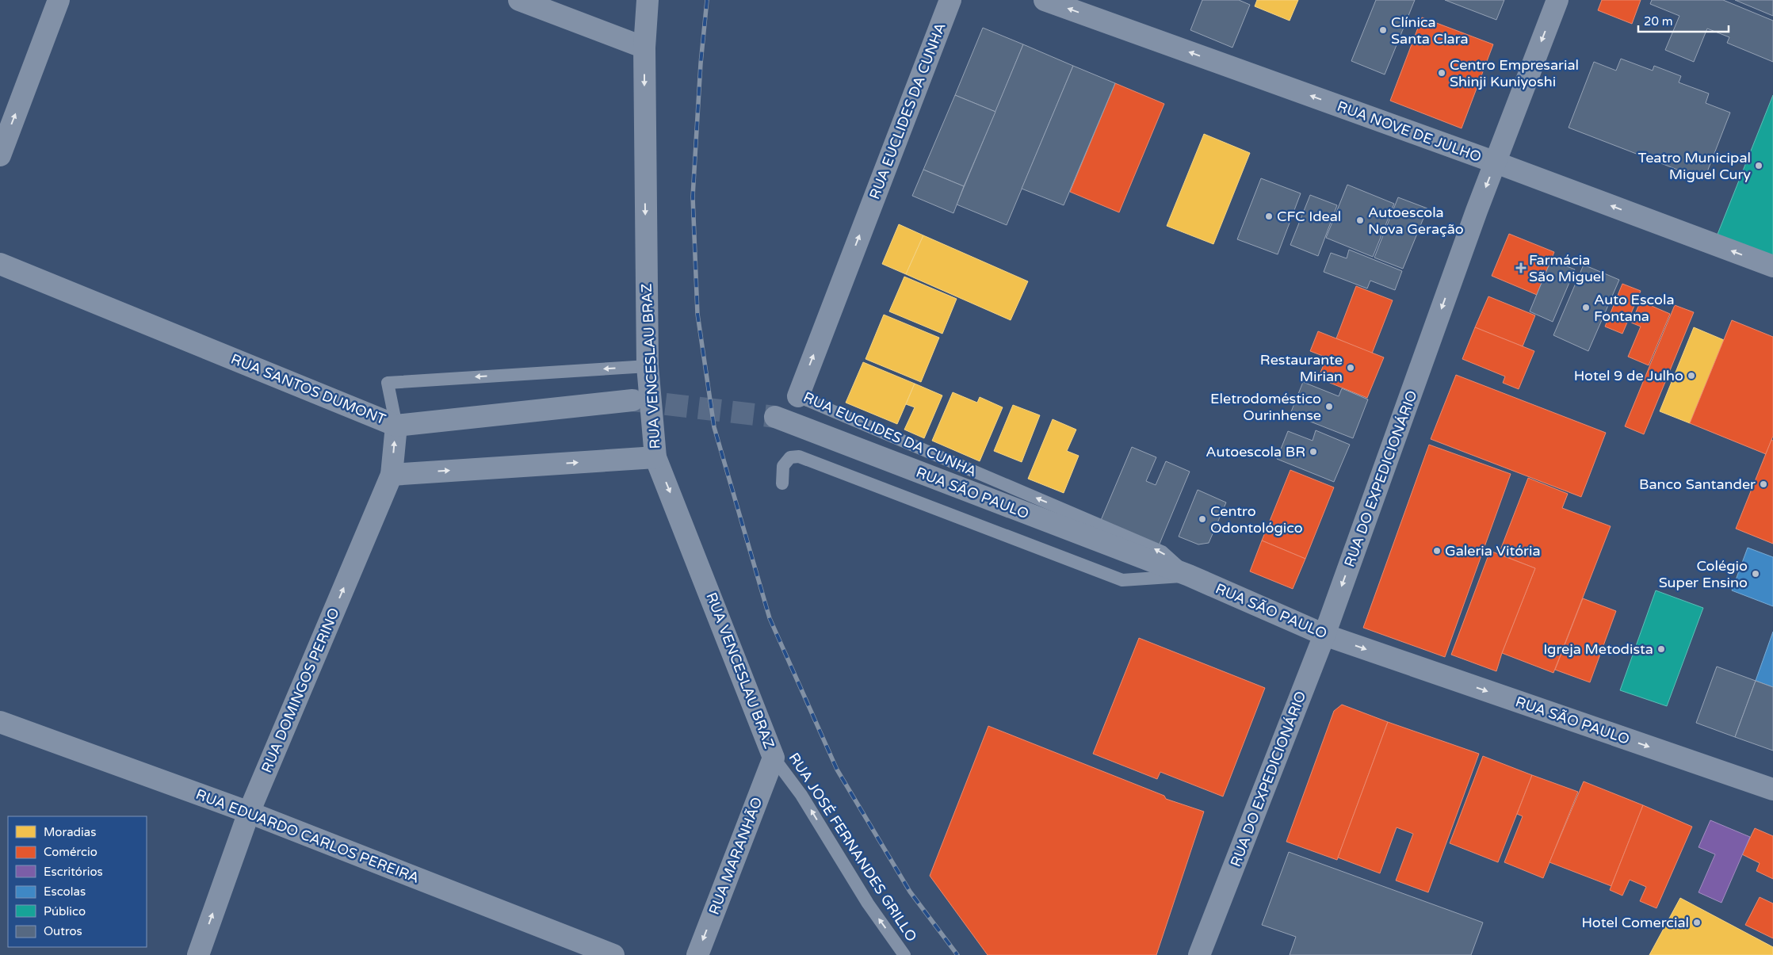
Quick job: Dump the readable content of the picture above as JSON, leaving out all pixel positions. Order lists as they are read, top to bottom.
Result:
{
  "streets": {
    "street": [
      "RUA EUCLIDES DA CUNHA",
      "RUA NOVE DE JULHO",
      "RUA VENCESLAU BRAZ",
      "RUA SANTOS DUMONT",
      "RUA DO EXPEDICIONÁRIO",
      "RUA SÃO PAULO",
      "RUA DOMINGOS PERINO",
      "RUA EDUARDO CARLOS PEREIRA",
      "RUA MARANHÃO"
    ],
    "lane": ["RUA JOSÉ FERNANDES GRILLO"]
  },
  "crossings": [
    ["RUA EUCLIDES DA CUNHA", "RUA SÃO PAULO"],
    ["RUA NOVE DE JULHO", "RUA DO EXPEDICIONÁRIO"],
    ["RUA VENCESLAU BRAZ", "RUA JOSÉ FERNANDES GRILLO"],
    ["RUA VENCESLAU BRAZ", "RUA MARANHÃO"],
    ["RUA SANTOS DUMONT", "RUA DOMINGOS PERINO"],
    ["RUA DO EXPEDICIONÁRIO", "RUA SÃO PAULO"],
    ["RUA DOMINGOS PERINO", "RUA EDUARDO CARLOS PEREIRA"],
    ["RUA JOSÉ FERNANDES GRILLO", "RUA MARANHÃO"]
  ],
  "one_way": [
    "RUA NOVE DE JULHO",
    "RUA VENCESLAU BRAZ",
    "RUA DO EXPEDICIONÁRIO",
    "RUA SÃO PAULO",
    "RUA DOMINGOS PERINO",
    "RUA JOSÉ FERNANDES GRILLO",
    "RUA MARANHÃO"
  ],
  "places": {
    "other": [
      "Clínica Santa Clara",
      "Centro Empresarial Shinji Kuniyoshi",
      "Teatro Municipal Miguel Cury",
      "CFC Ideal",
      "Autoescola Nova Geração",
      "Auto Escola Fontana",
      "Restaurante Mirian",
      "Hotel 9 de Julho",
      "Eletrodoméstico Ourinhense",
      "Autoescola BR",
      "Banco Santander",
      "Centro Odontológico",
      "Galeria Vitória",
      "Colégio Super Ensino",
      "Igreja Metodista",
      "Hotel Comercial"
    ],
    "health": ["Farmácia São Miguel"]
  },
  "legend": [
    "Moradias",
    "Comércio",
    "Escritórios",
    "Escolas",
    "Público",
    "Outros"
  ],
  "scale_bar": "20 m"
}
